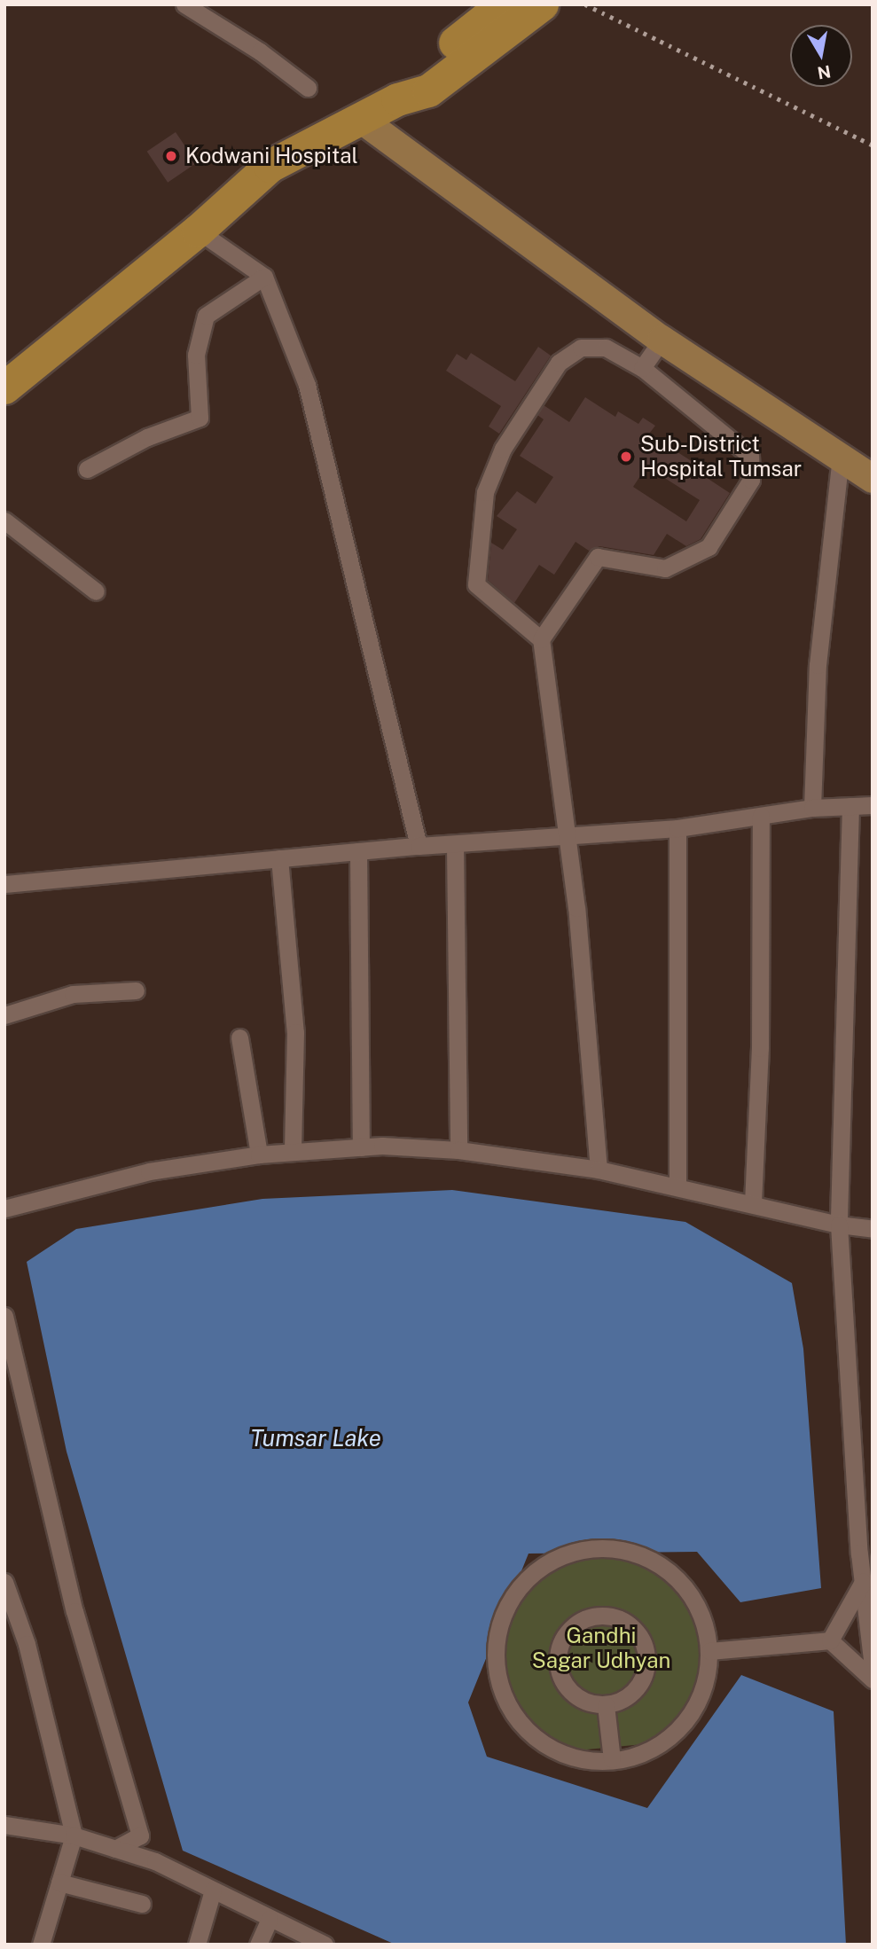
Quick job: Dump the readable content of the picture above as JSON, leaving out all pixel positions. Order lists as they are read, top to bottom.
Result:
{
  "water": ["Tumsar Lake"],
  "parks": ["Gandhi Sagar Udhyan"],
  "places": ["Kodwani Hospital", "Sub-District Hospital Tumsar"],
  "north": "bottom"
}
